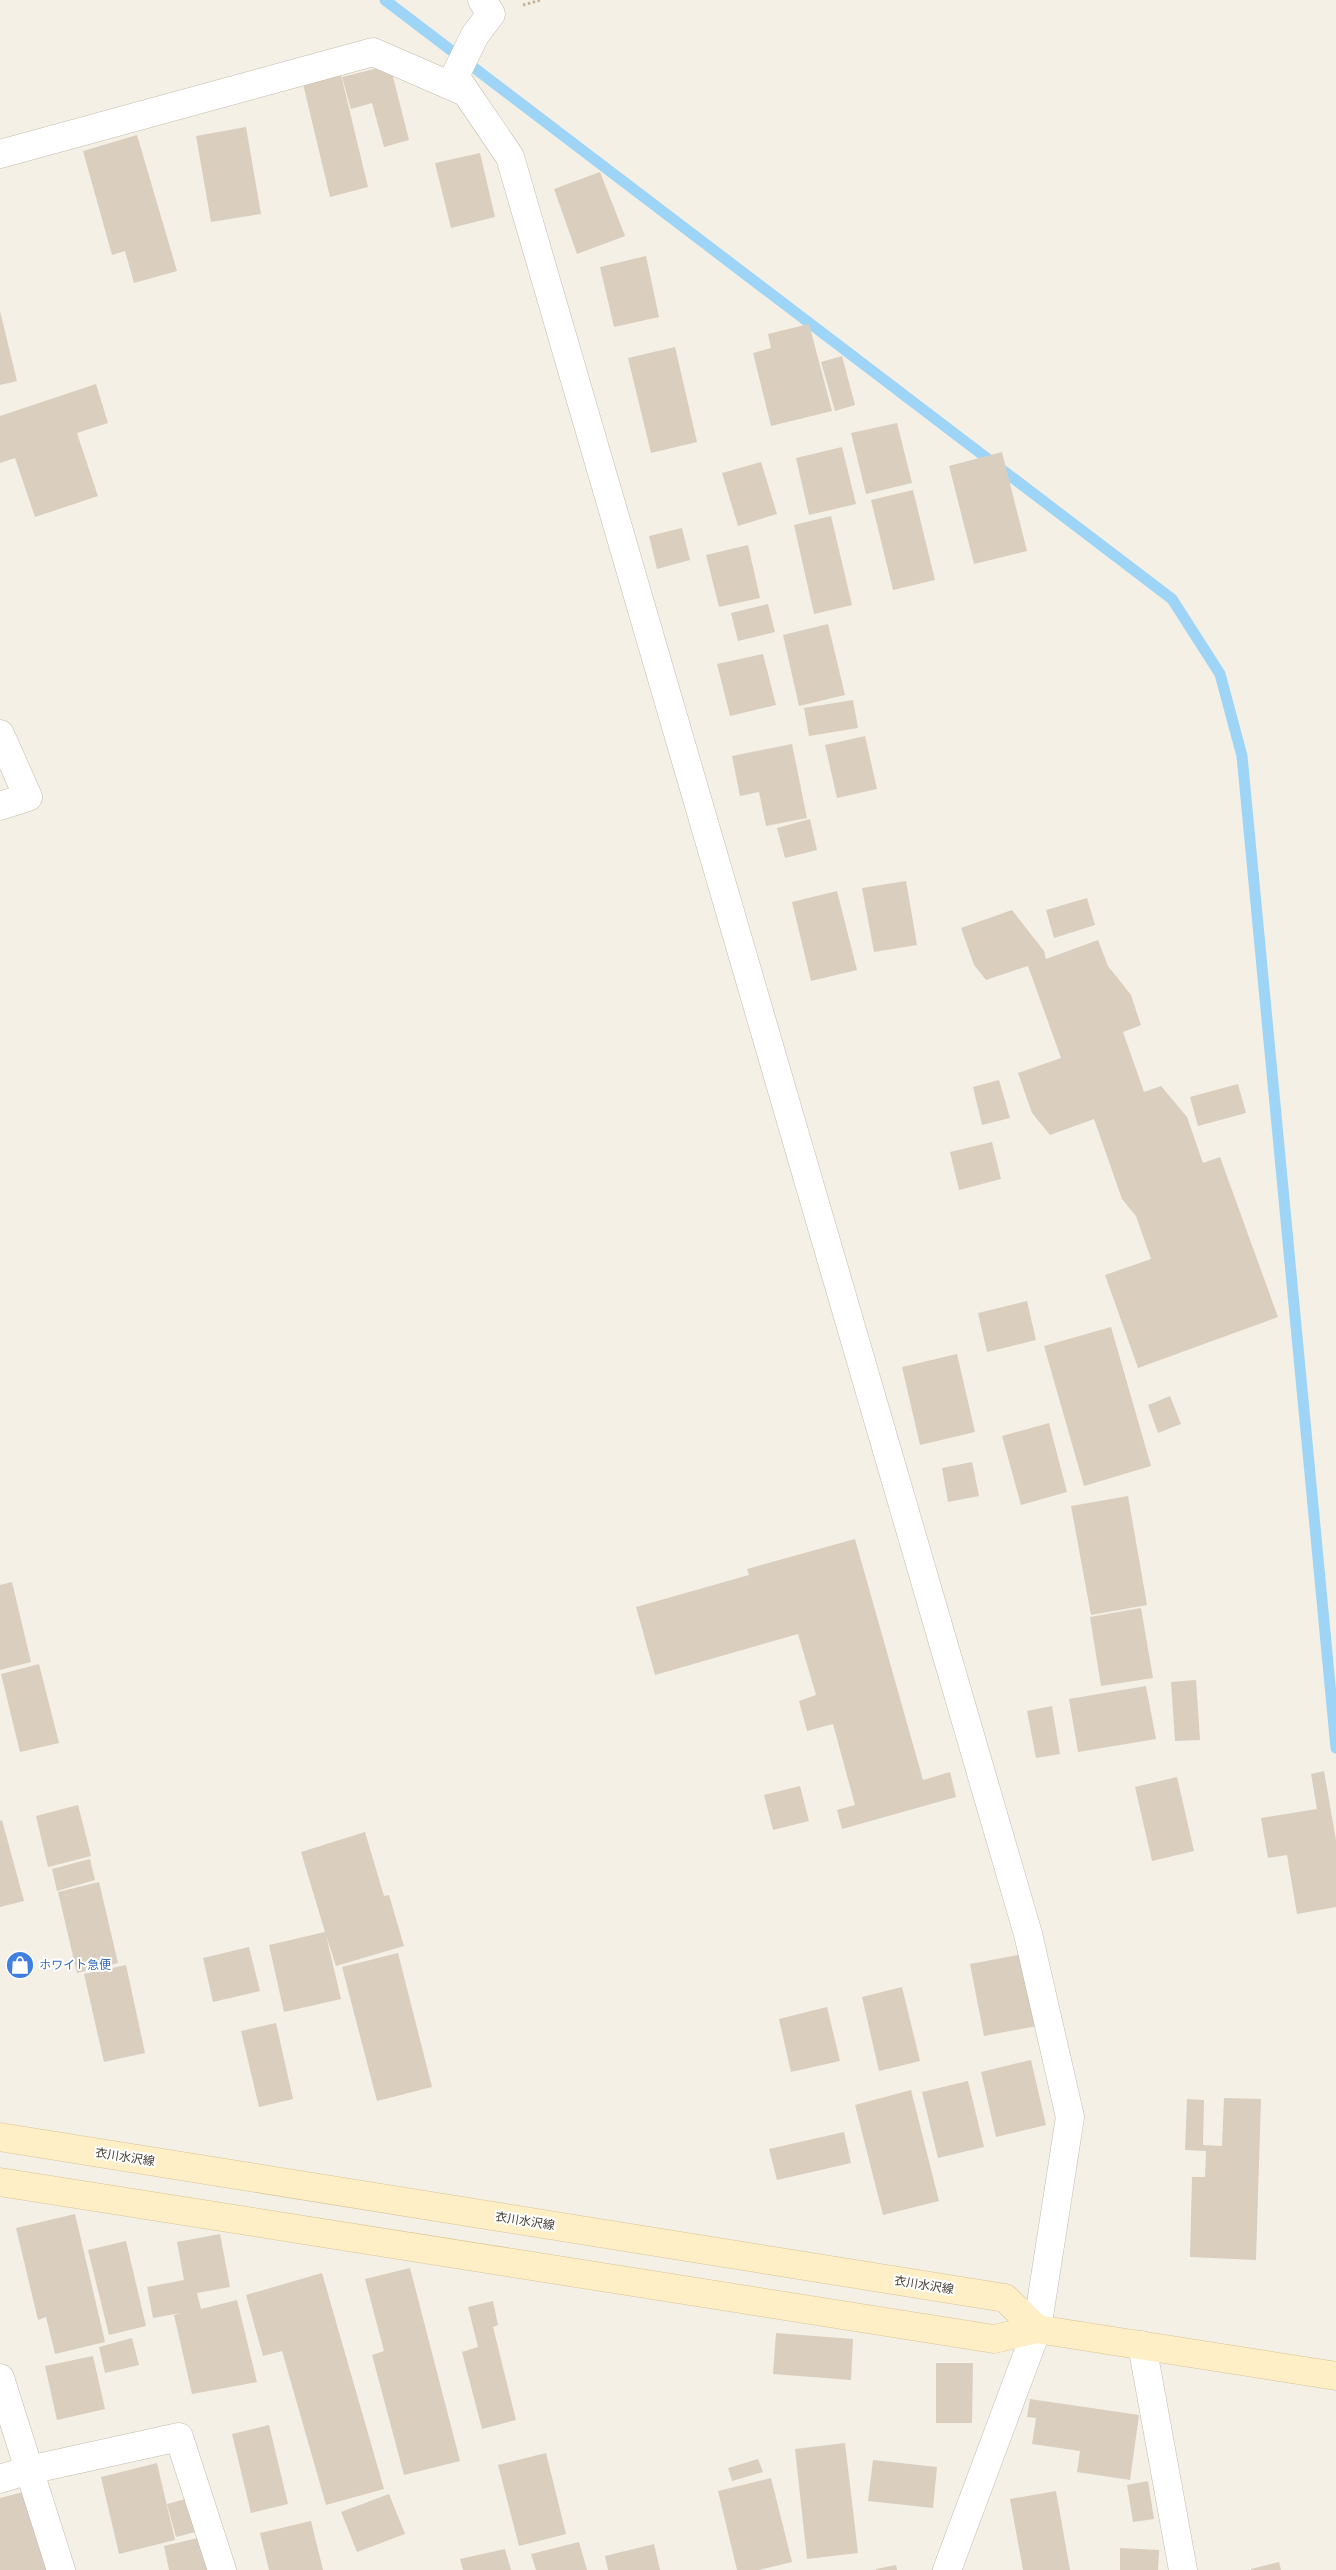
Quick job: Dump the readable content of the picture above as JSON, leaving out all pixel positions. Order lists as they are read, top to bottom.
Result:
{
  "streets": {
    "main road": ["衣川水沢線"]
  },
  "places": {
    "shop": ["ホワイト急便"]
  }
}
